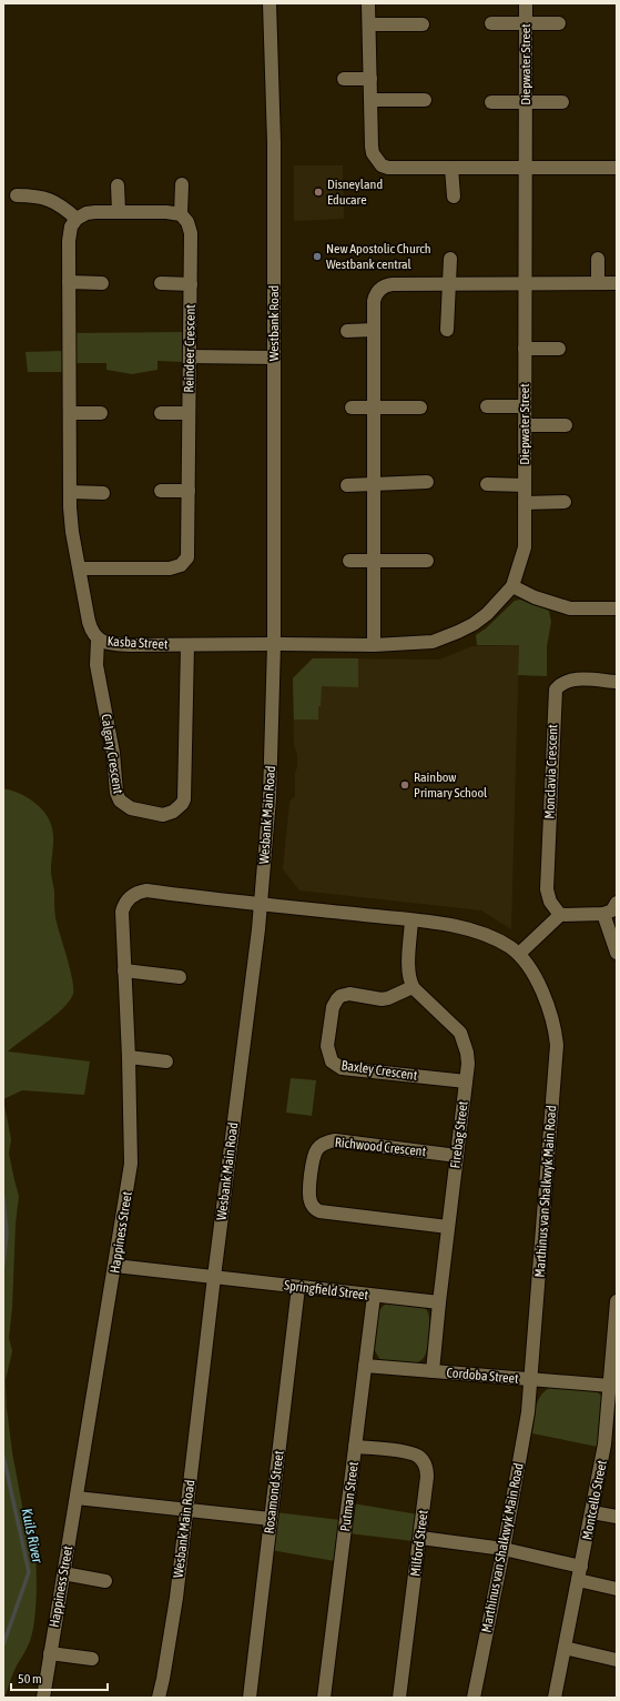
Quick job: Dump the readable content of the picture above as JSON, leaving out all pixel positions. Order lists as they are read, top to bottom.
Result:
{
  "streets": {
    "street": [
      "Diepwater Street",
      "Westbank Road",
      "Reindeer Crescent",
      "Kasba Street",
      "Calgary Crescent",
      "Monclavia Crescent",
      "Wesbank Main Road",
      "Baxley Crescent",
      "Firebag Street",
      "Richwood Crescent",
      "Marthinus van Shalkwyk Main Road",
      "Happiness Street",
      "Springfield Street",
      "Cordoba Street",
      "Rosamond Street",
      "Putman Street",
      "Montcello Street",
      "Milford Street"
    ]
  },
  "crossings": [
    ["Diepwater Street", "Westbank Road"],
    ["Diepwater Street", "Kasba Street"],
    ["Diepwater Street", "Wesbank Main Road"],
    ["Westbank Road", "Kasba Street"],
    ["Westbank Road", "Wesbank Main Road"],
    ["Reindeer Crescent", "Kasba Street"],
    ["Kasba Street", "Calgary Crescent"],
    ["Kasba Street", "Wesbank Main Road"],
    ["Wesbank Main Road", "Marthinus van Shalkwyk Main Road"],
    ["Wesbank Main Road", "Happiness Street"],
    ["Wesbank Main Road", "Springfield Street"],
    ["Baxley Crescent", "Firebag Street"],
    ["Firebag Street", "Richwood Crescent"],
    ["Firebag Street", "Springfield Street"],
    ["Firebag Street", "Cordoba Street"],
    ["Marthinus van Shalkwyk Main Road", "Happiness Street"],
    ["Marthinus van Shalkwyk Main Road", "Cordoba Street"],
    ["Happiness Street", "Springfield Street"],
    ["Springfield Street", "Rosamond Street"],
    ["Springfield Street", "Putman Street"],
    ["Cordoba Street", "Putman Street"],
    ["Cordoba Street", "Montcello Street"],
    ["Putman Street", "Milford Street"]
  ],
  "water": ["Kuils River"],
  "places": ["Disneyland Educare", "New Apostolic Church Westbank central", "Rainbow Primary School"],
  "scale_bar": "50 m"
}
